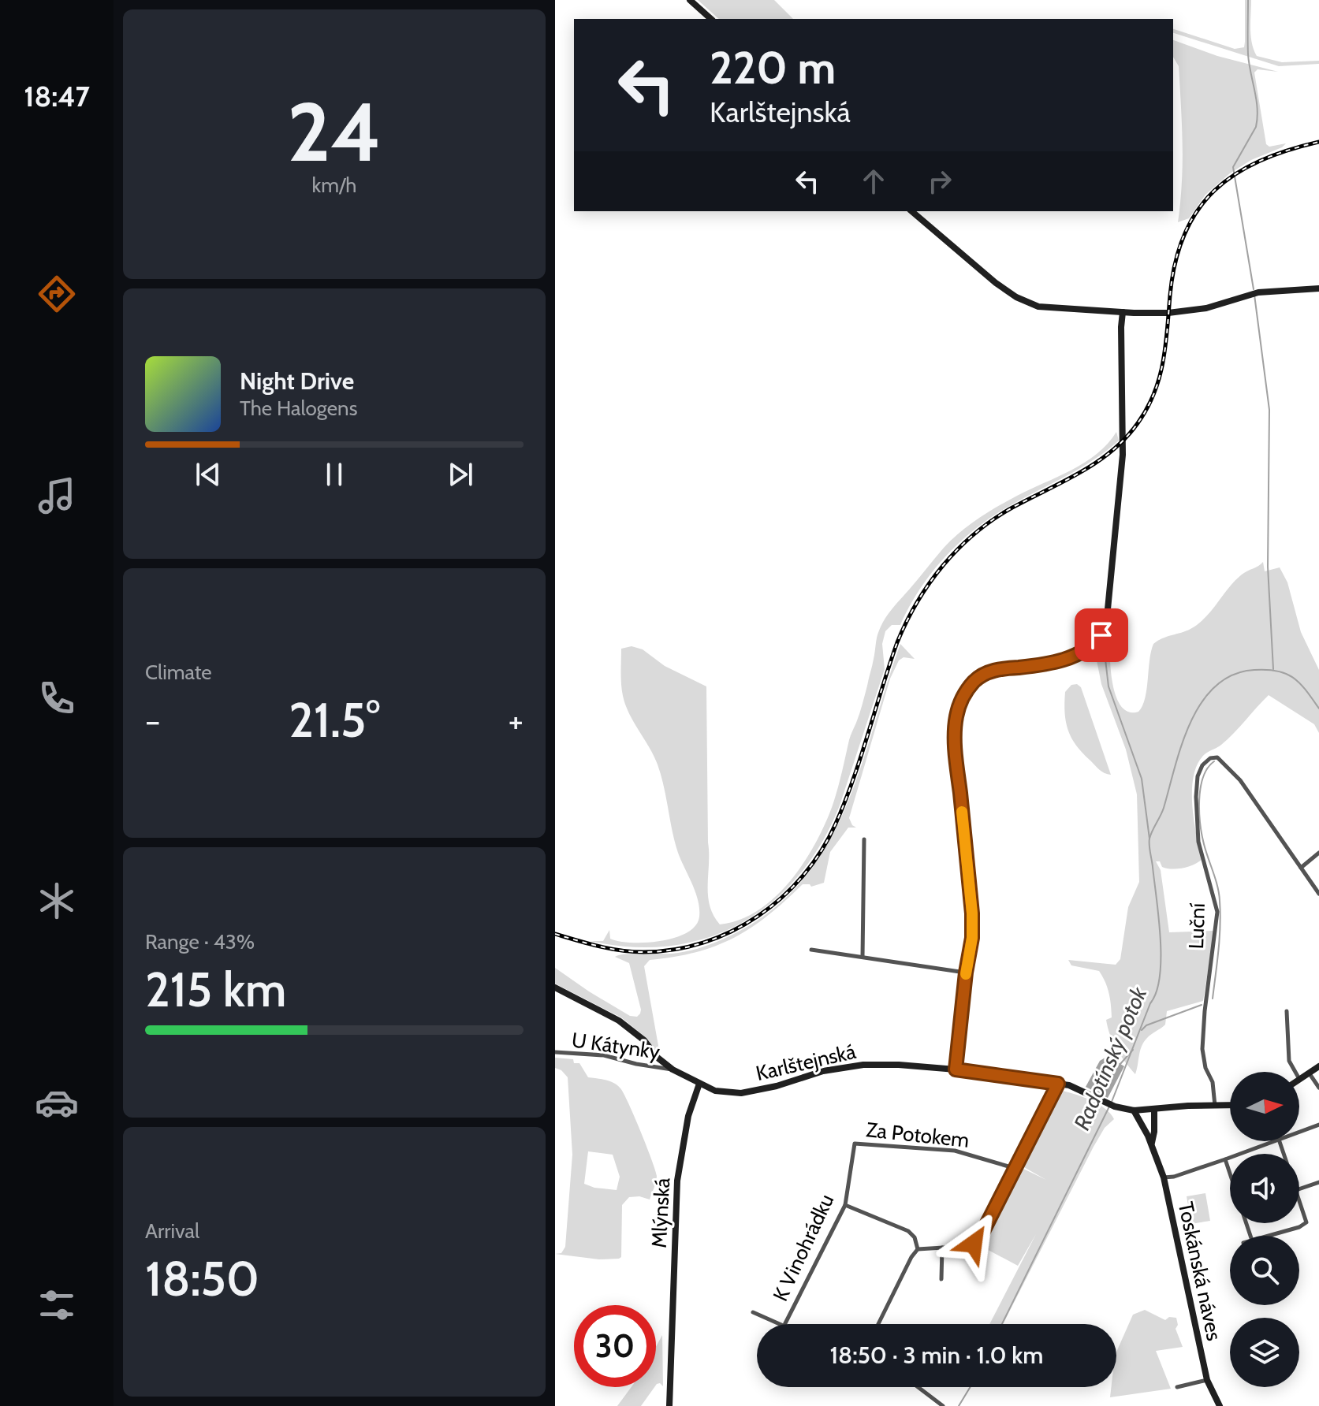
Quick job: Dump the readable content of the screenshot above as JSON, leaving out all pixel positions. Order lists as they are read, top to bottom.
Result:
{
  "streets": {
    "street": [
      "Luční",
      "U Kátynky",
      "Karlštejnská",
      "Za Potokem",
      "Mlýnská",
      "K Vinohrádku",
      "Toskánská náves"
    ]
  },
  "crossings": [
    ["Luční", "Karlštejnská"],
    ["U Kátynky", "Karlštejnská"],
    ["Karlštejnská", "Mlýnská"],
    ["Karlštejnská", "Toskánská náves"],
    ["Za Potokem", "K Vinohrádku"]
  ],
  "water": ["Radotínský potok"],
  "north": "right",
  "page": {
    "tabs": "18:47",
    "tile": [
      ["24", "km/h"],
      "Climate",
      ["Range · 43%", "215 km"],
      ["Arrival", "18:50"]
    ],
    "turn": ["220 m", "Karlštejnská"],
    "song": ["Night Drive", "The Halogens"],
    "heat": ["−", "21.5°", "+"],
    "limit": "30",
    "trip": "18:50 · 3 min · 1.0 km"
  }
}
